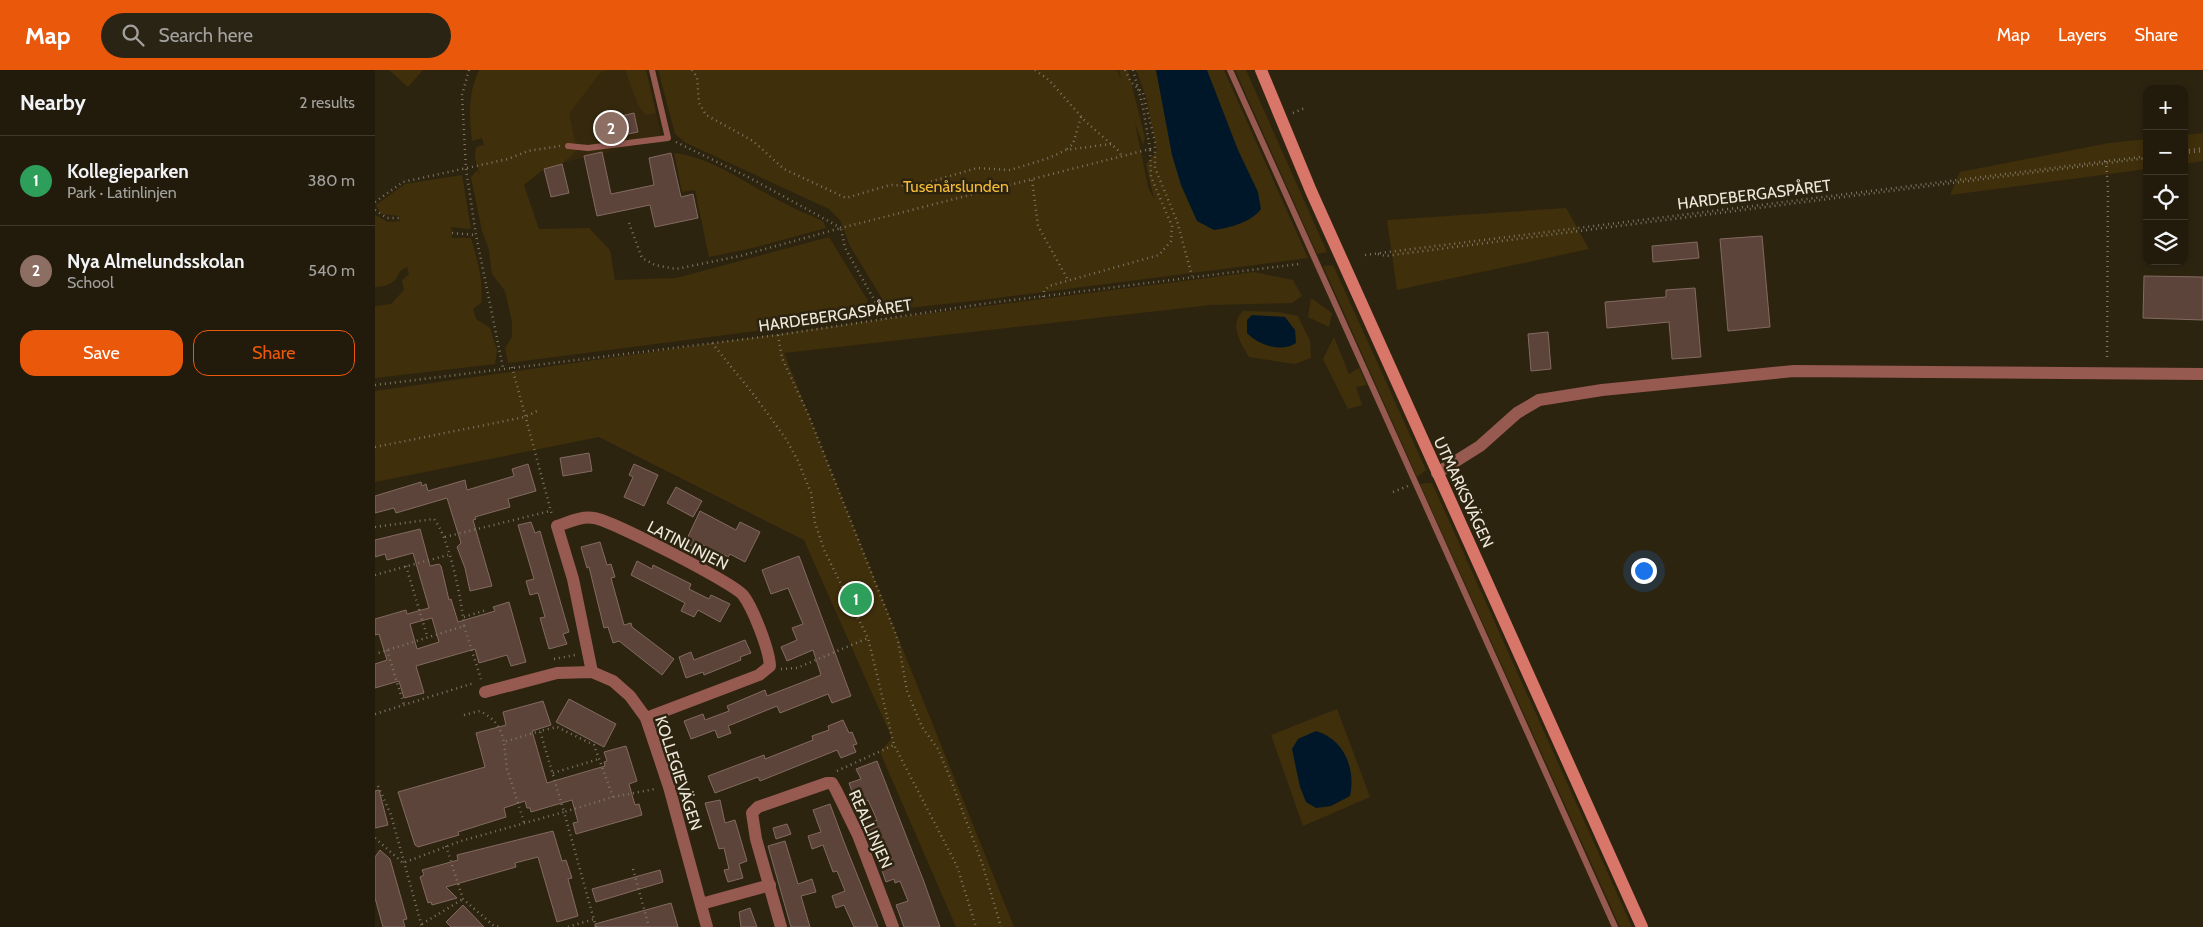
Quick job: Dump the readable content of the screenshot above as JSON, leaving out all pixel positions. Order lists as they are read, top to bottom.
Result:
{
  "streets": {
    "main road": ["UTMARKSVÄGEN"],
    "street": ["LATINLINJEN", "KOLLEGIEVÄGEN", "REALLINJEN"],
    "path": ["HARDEBERGASPÅRET"]
  },
  "parks": ["Tusenårslunden"],
  "page": {
    "header": "Map",
    "search": "Search here",
    "nav": ["Map", "Layers", "Share"],
    "heading": ["Nearby", "2 results"],
    "map_buttons": ["+", "−"],
    "pins": ["2", "1"],
    "list": [
      {
        "mark": "1",
        "name": "Kollegieparken",
        "note": "Park · Latinlinjen",
        "value": "380 m"
      },
      {
        "mark": "2",
        "name": "Nya Almelundsskolan",
        "note": "School",
        "value": "540 m"
      }
    ],
    "buttons": ["Save", "Share"]
  }
}
